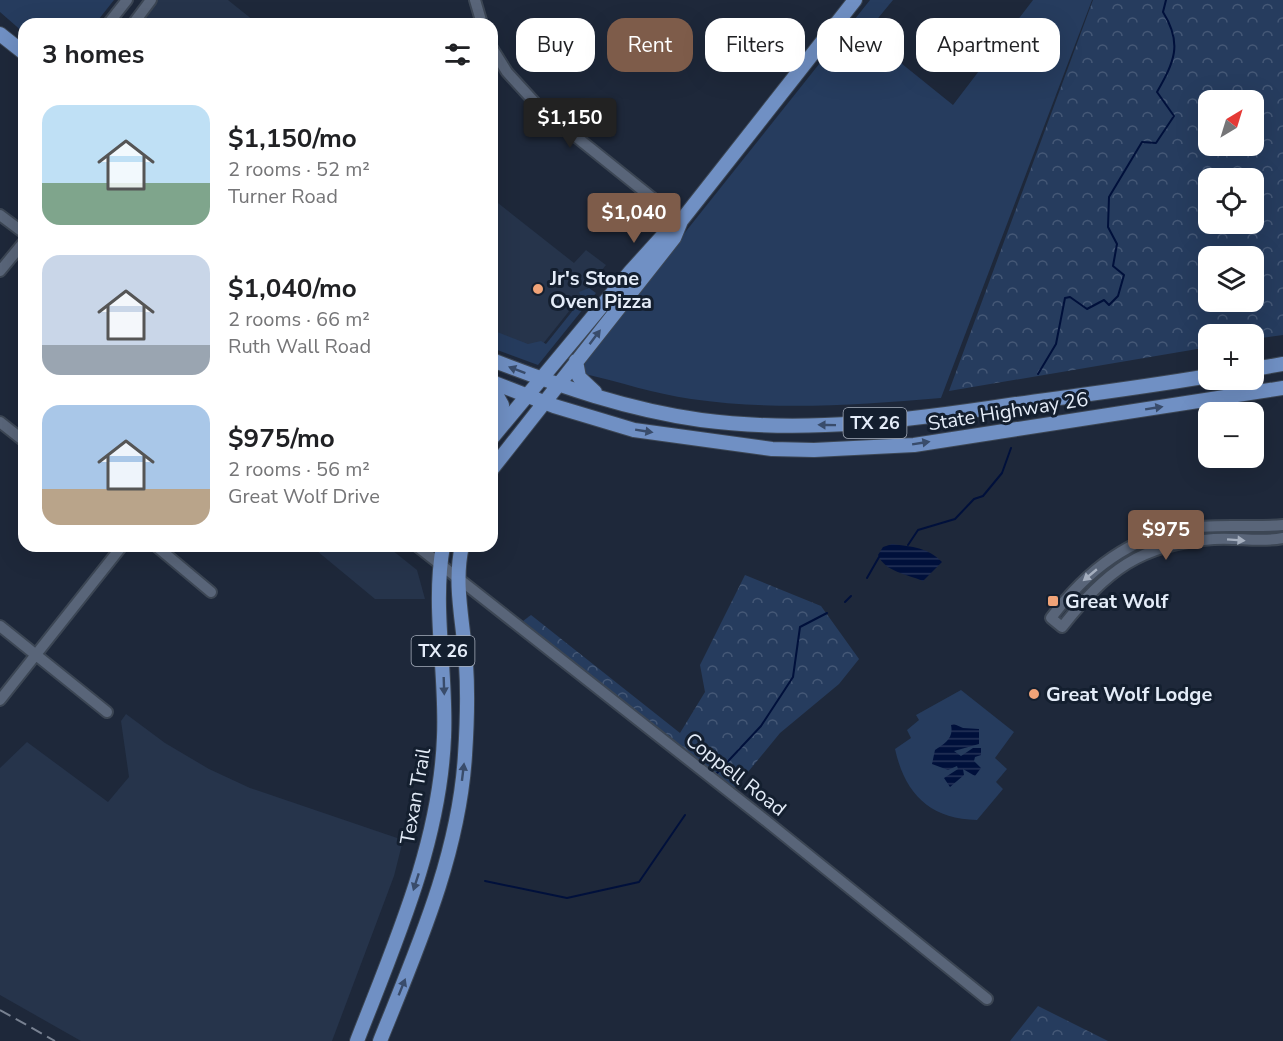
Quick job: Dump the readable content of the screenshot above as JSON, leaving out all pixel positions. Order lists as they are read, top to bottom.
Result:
{
  "streets": {
    "main road": ["State Highway 26", "TX 26", "Texan Trail"],
    "street": ["Coppell Road"]
  },
  "crossings": [
    ["State Highway 26", "TX 26"],
    ["TX 26", "Coppell Road"],
    ["Coppell Road", "Texan Trail"]
  ],
  "places": {
    "other": ["Jr's Stone Oven Pizza", "Great Wolf Lodge"],
    "transit": ["Great Wolf"]
  },
  "north": "top right",
  "page": {
    "chip": [
      "Buy",
      "Rent",
      "Filters",
      "New",
      "Apartment"
    ],
    "heading": "3 homes",
    "map_buttons": ["+", "−"],
    "list": [
      {
        "name": "$1,150/mo",
        "note": "2 rooms · 52 m² · Turner Road"
      },
      {
        "name": "$1,040/mo",
        "note": "2 rooms · 66 m² · Ruth Wall Road"
      },
      {
        "name": "$975/mo",
        "note": "2 rooms · 56 m² · Great Wolf Drive"
      }
    ],
    "price": ["$1,150", "$1,040", "$975"]
  }
}
